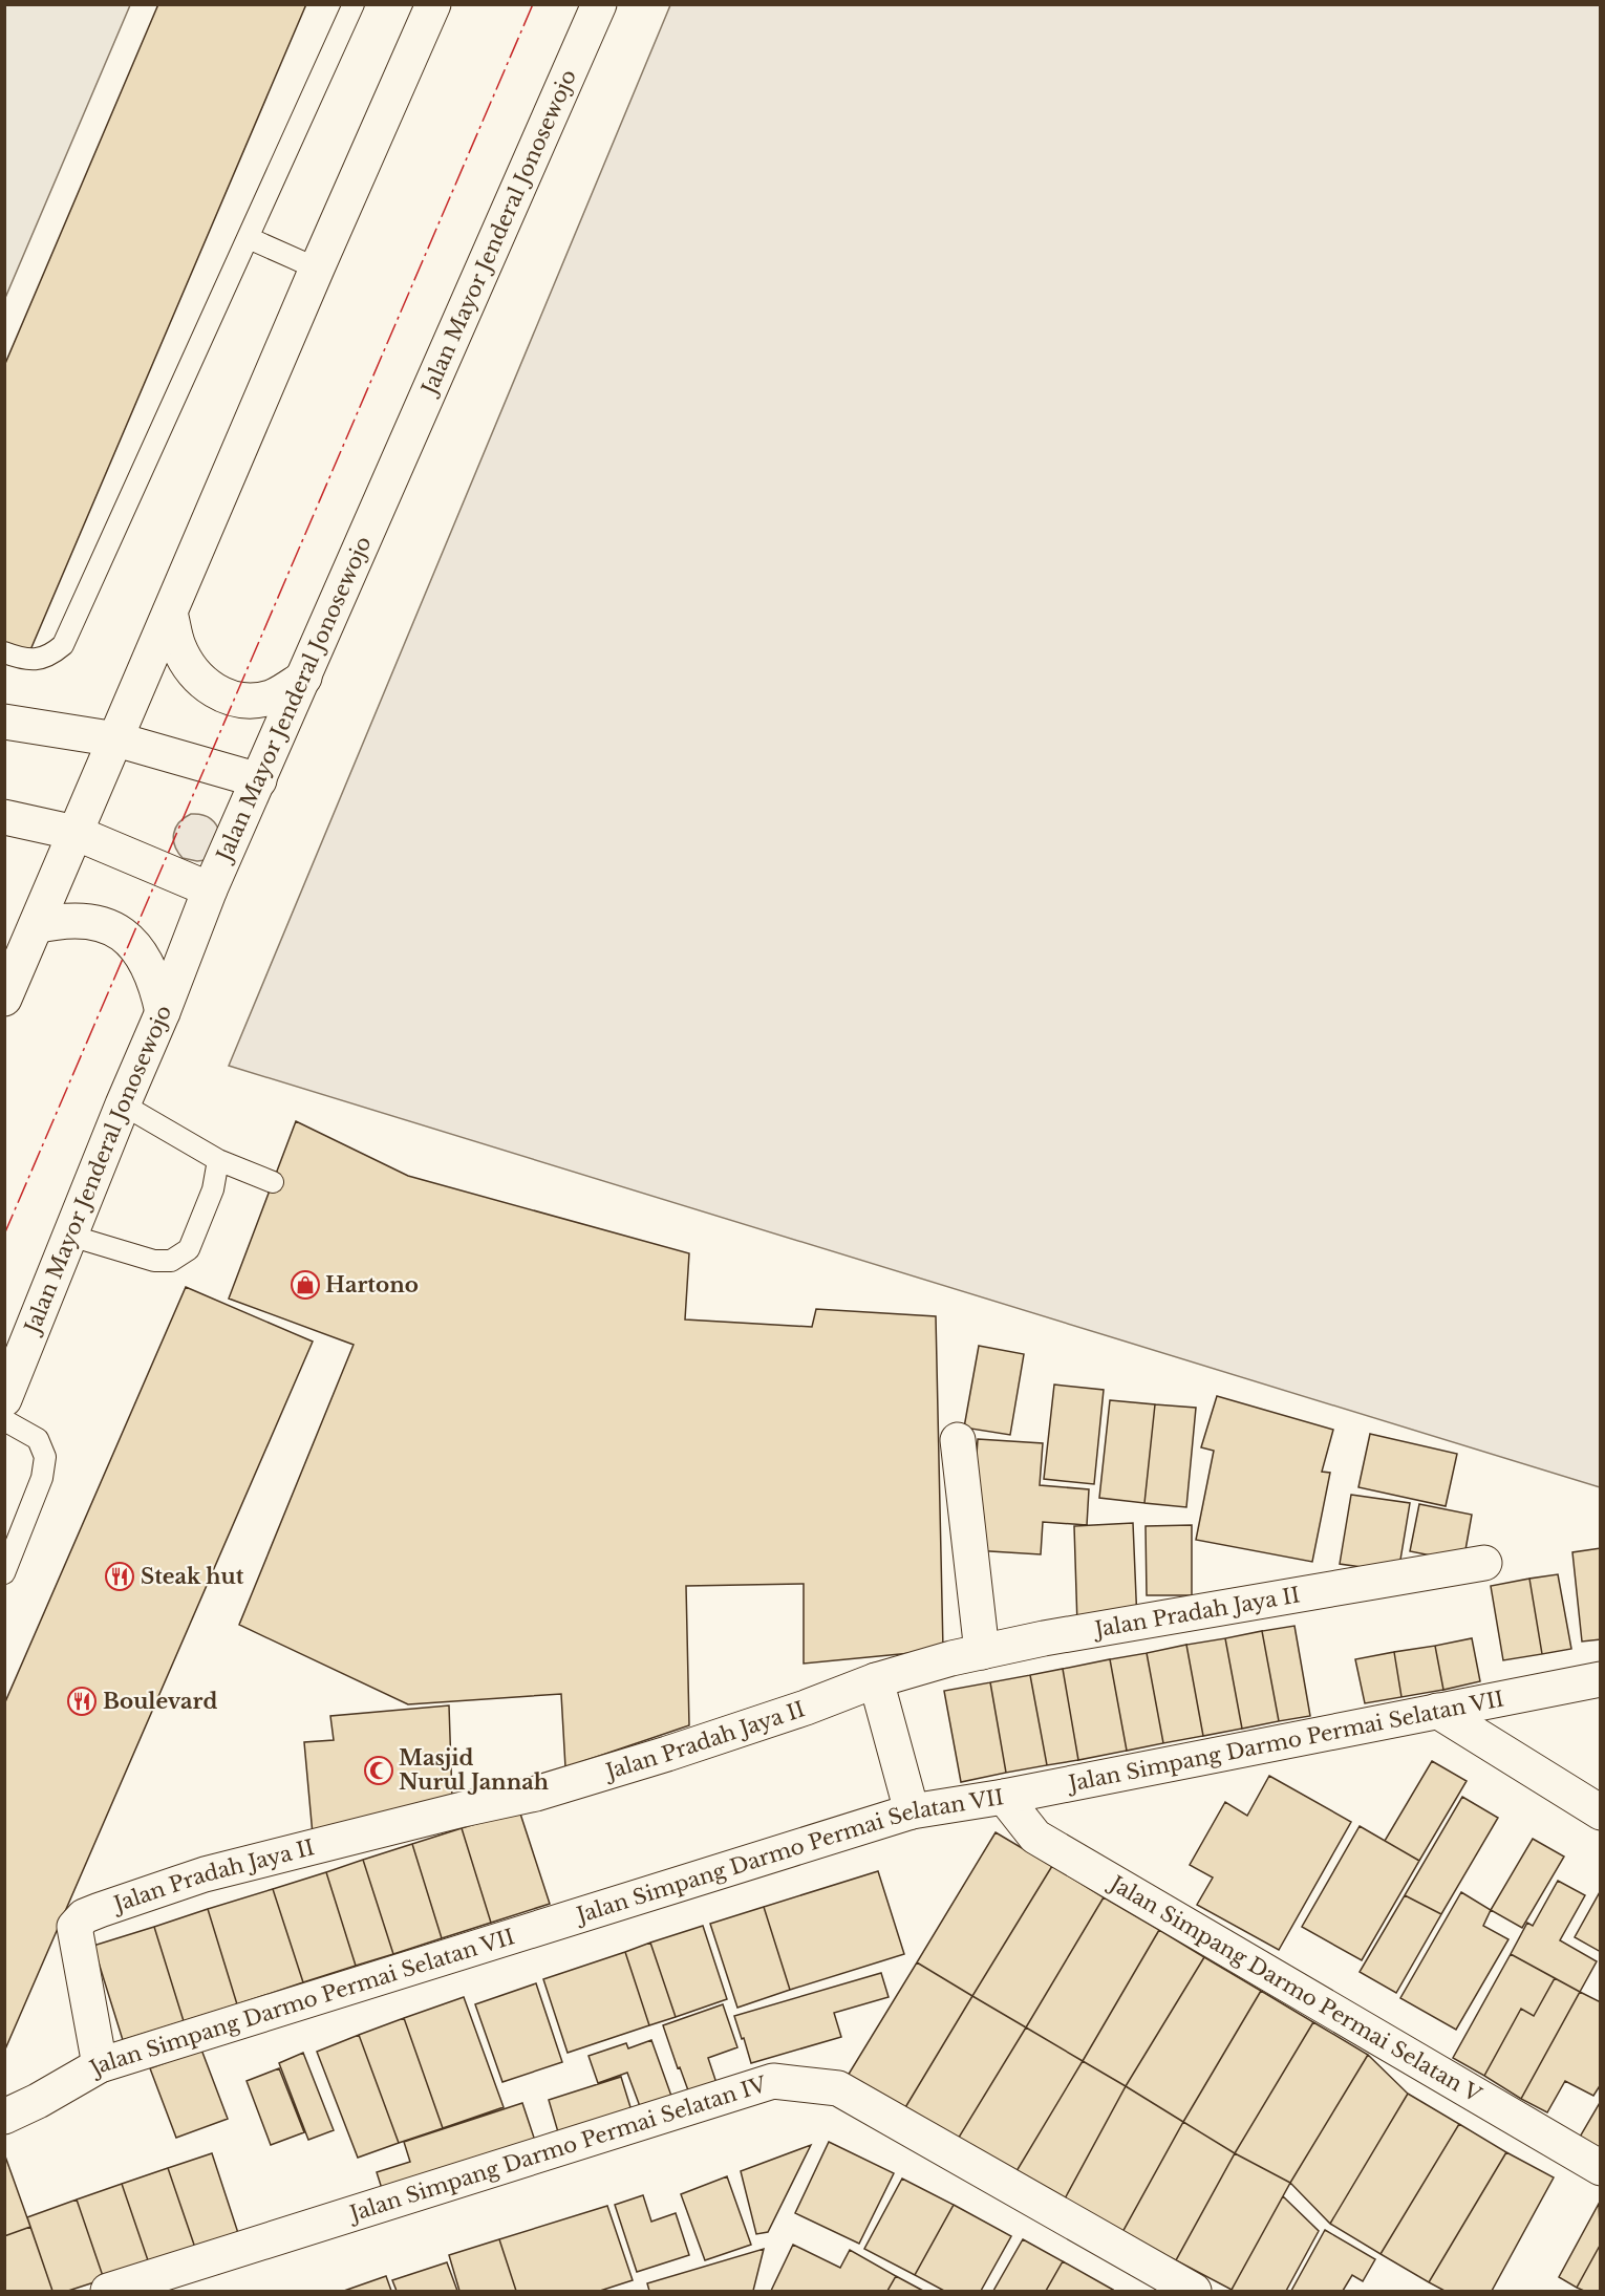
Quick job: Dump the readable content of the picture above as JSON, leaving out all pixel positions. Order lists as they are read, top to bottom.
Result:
{
  "streets": {
    "street": [
      "Jalan Mayor Jenderal Jonosewojo",
      "Jalan Pradah Jaya II",
      "Jalan Simpang Darmo Permai Selatan VII",
      "Jalan Simpang Darmo Permai Selatan V",
      "Jalan Simpang Darmo Permai Selatan IV"
    ]
  },
  "crossings": [
    ["Jalan Pradah Jaya II", "Jalan Simpang Darmo Permai Selatan VII"],
    ["Jalan Simpang Darmo Permai Selatan VII", "Jalan Simpang Darmo Permai Selatan V"]
  ],
  "places": {
    "shop": ["Hartono"],
    "restaurant": ["Steak hut", "Boulevard"],
    "mosque": ["Masjid Nurul Jannah"]
  }
}
